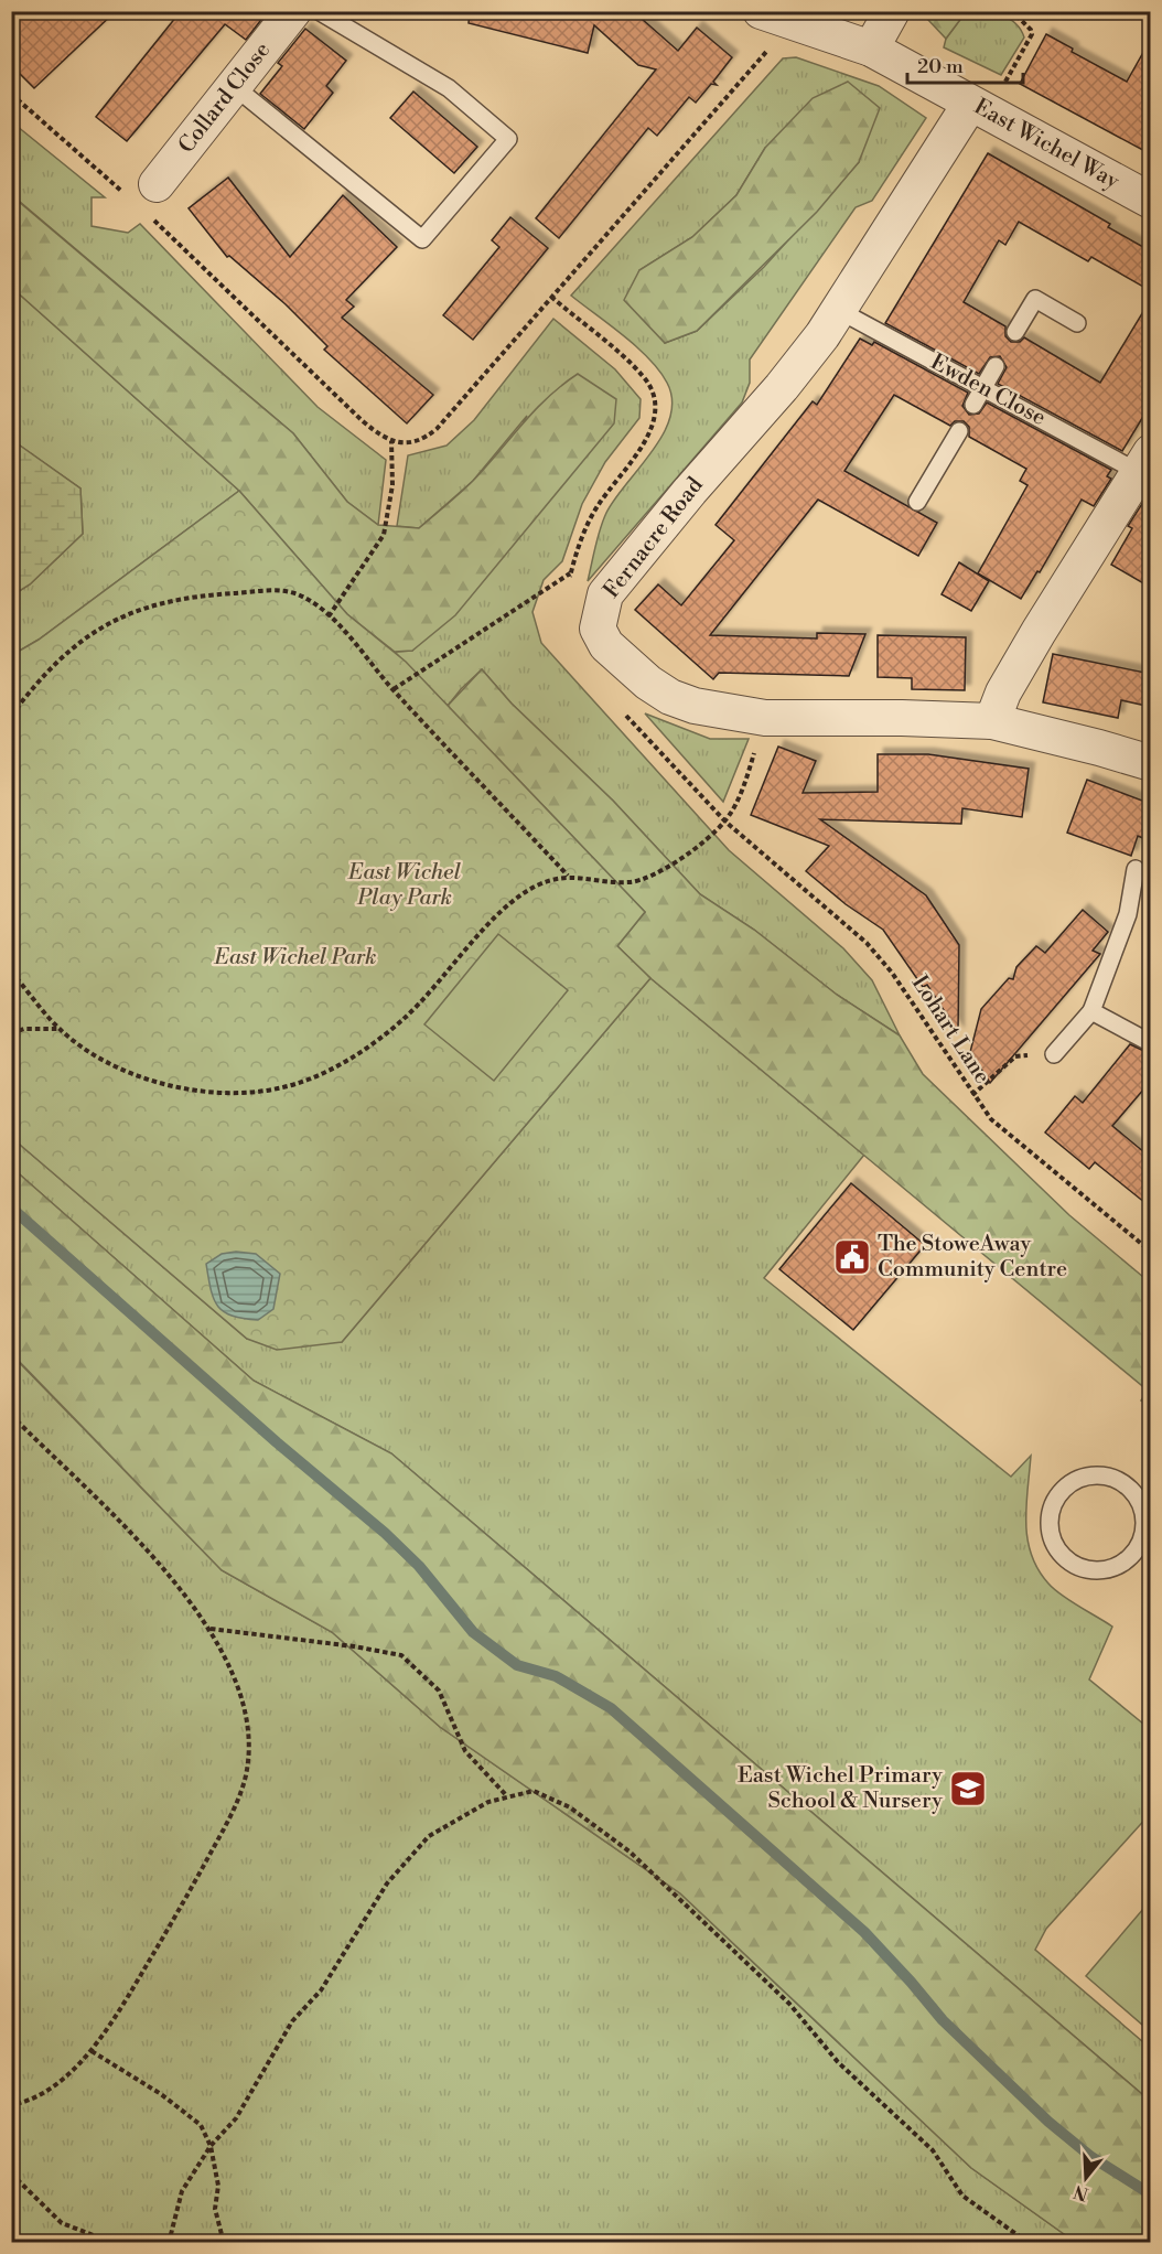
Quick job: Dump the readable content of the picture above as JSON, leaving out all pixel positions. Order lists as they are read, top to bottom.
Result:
{
  "streets": {
    "street": [
      "Collard Close",
      "East Wichel Way",
      "Ewden Close",
      "Fernacre Road"
    ],
    "path": ["Lohart Lane"]
  },
  "crossings": [
    ["East Wichel Way", "Fernacre Road"],
    ["Ewden Close", "Fernacre Road"]
  ],
  "parks": ["East Wichel Play Park", "East Wichel Park"],
  "places": {
    "public building": ["The StoweAway Community Centre"],
    "school or university": ["East Wichel Primary School & Nursery"]
  },
  "scale_bar": "20 m",
  "north": "bottom"
}
